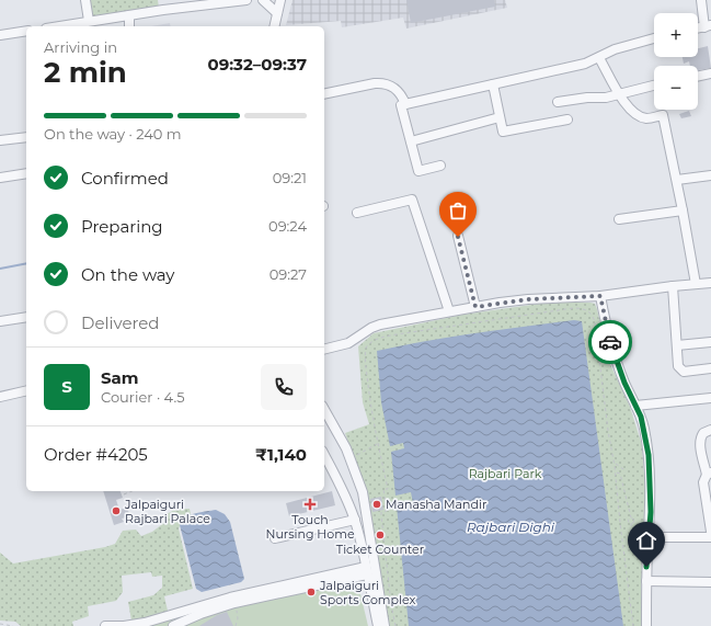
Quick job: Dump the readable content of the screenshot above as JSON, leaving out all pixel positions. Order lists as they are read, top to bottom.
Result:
{
  "water": ["Rajbari Dighi"],
  "parks": ["Rajbari Park"],
  "places": {
    "health": ["Touch Nursing Home"],
    "other": [
      "Manasha Mandir",
      "Jalpaiguri Rajbari Palace",
      "Ticket Counter",
      "Jalpaiguri Sports Complex"
    ]
  },
  "page": {
    "map_buttons": ["+", "−"],
    "heading": ["2 min", "Arriving in", "09:32–09:37"],
    "panel": [
      "Sam",
      "Courier · 4.5",
      "Order #4205",
      "₹1,140"
    ],
    "bar": "On the way · 240 m",
    "list": [
      ["Confirmed", "09:21"],
      ["Preparing", "09:24"],
      ["On the way", "09:27"],
      "Delivered"
    ],
    "round": "S"
  }
}
